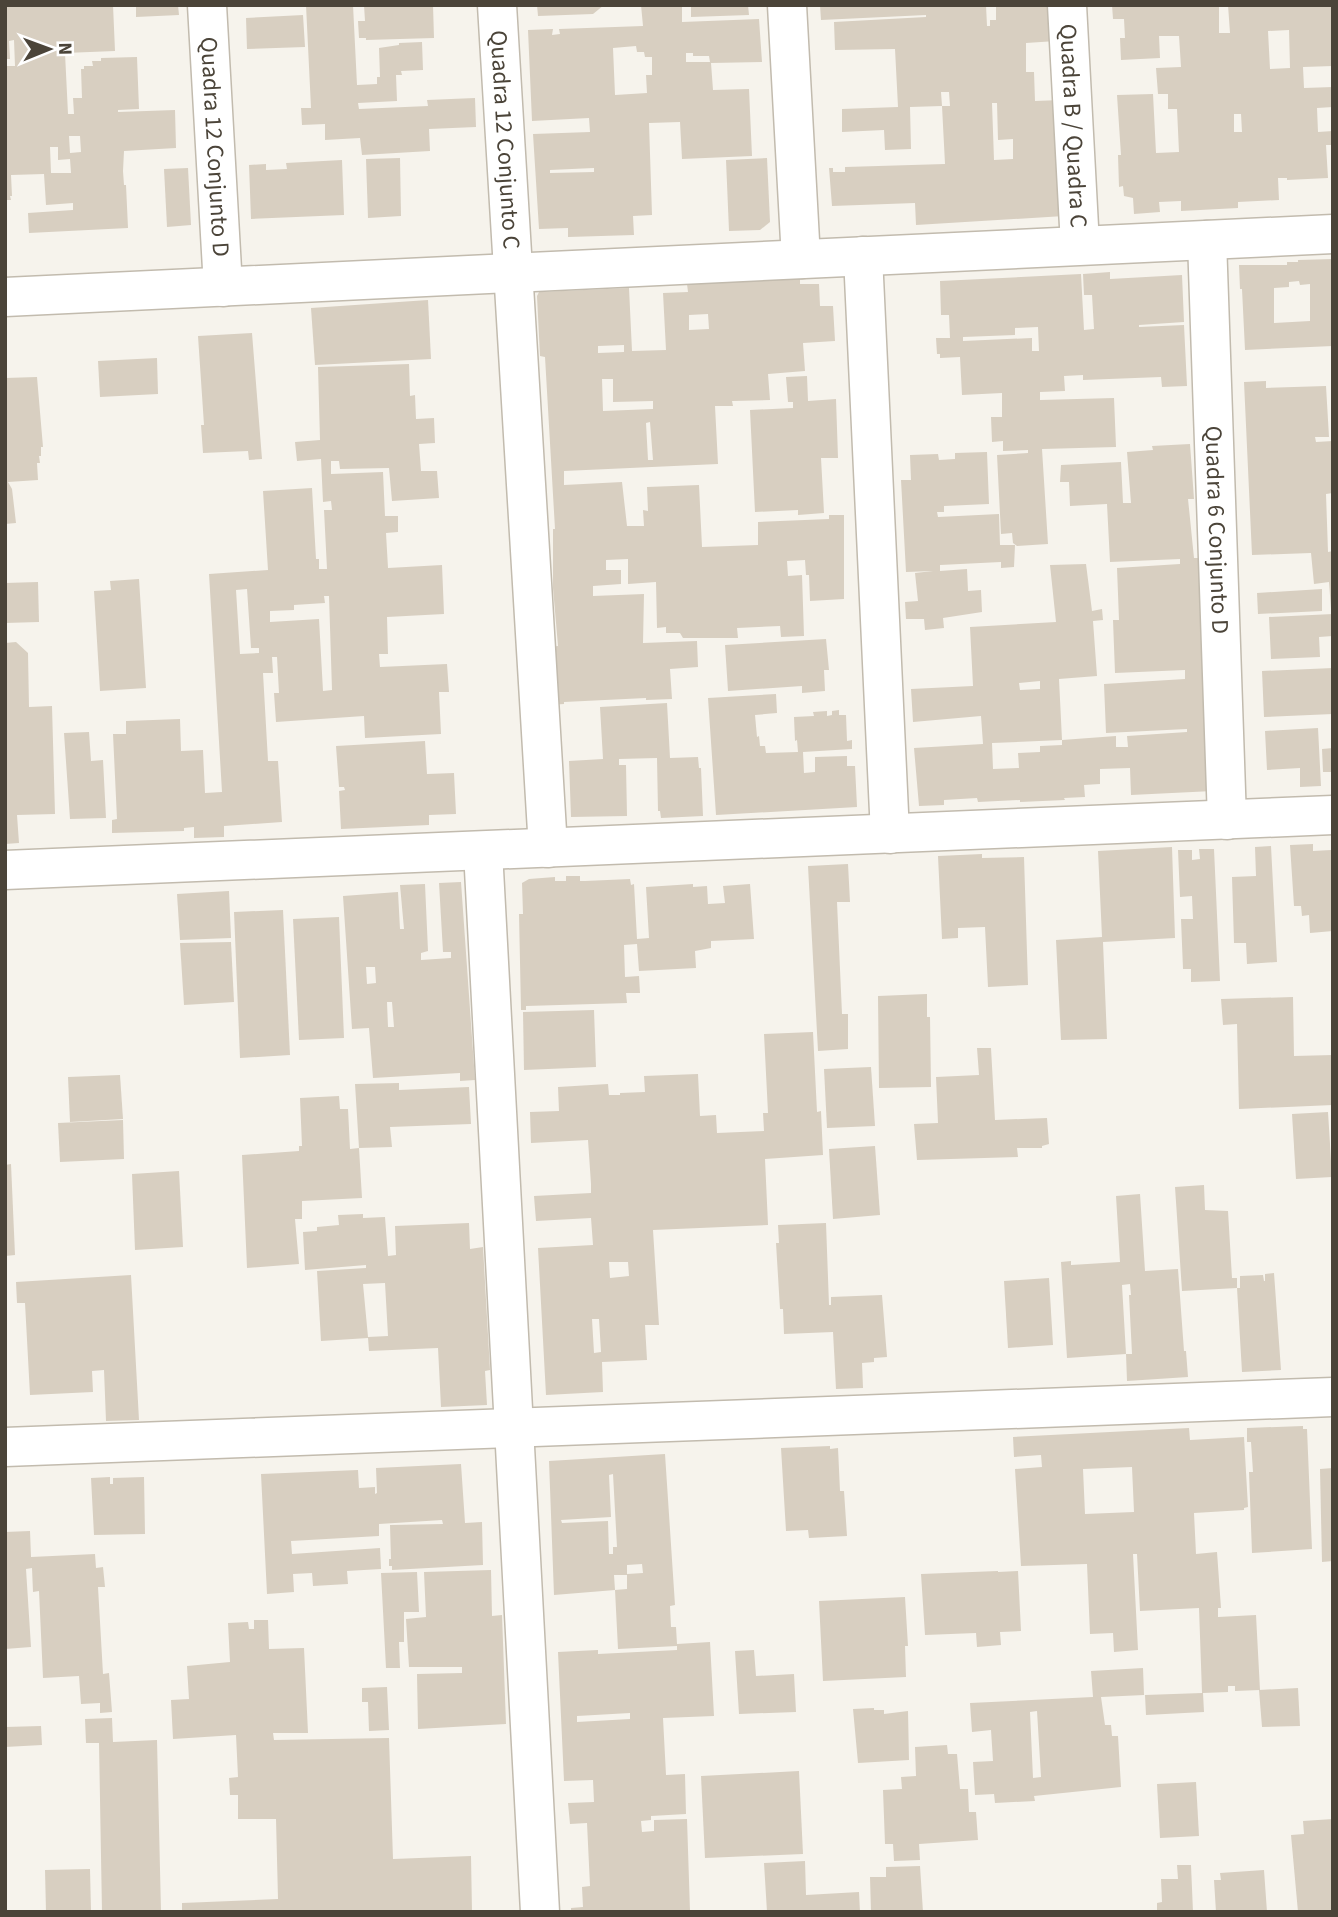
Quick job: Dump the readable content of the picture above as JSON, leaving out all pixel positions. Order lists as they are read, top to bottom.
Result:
{
  "streets": {
    "street": [
      "Quadra B / Quadra C",
      "Quadra 12 Conjunto C",
      "Quadra 12 Conjunto D",
      "Quadra 6 Conjunto D"
    ]
  },
  "north": "right"
}
